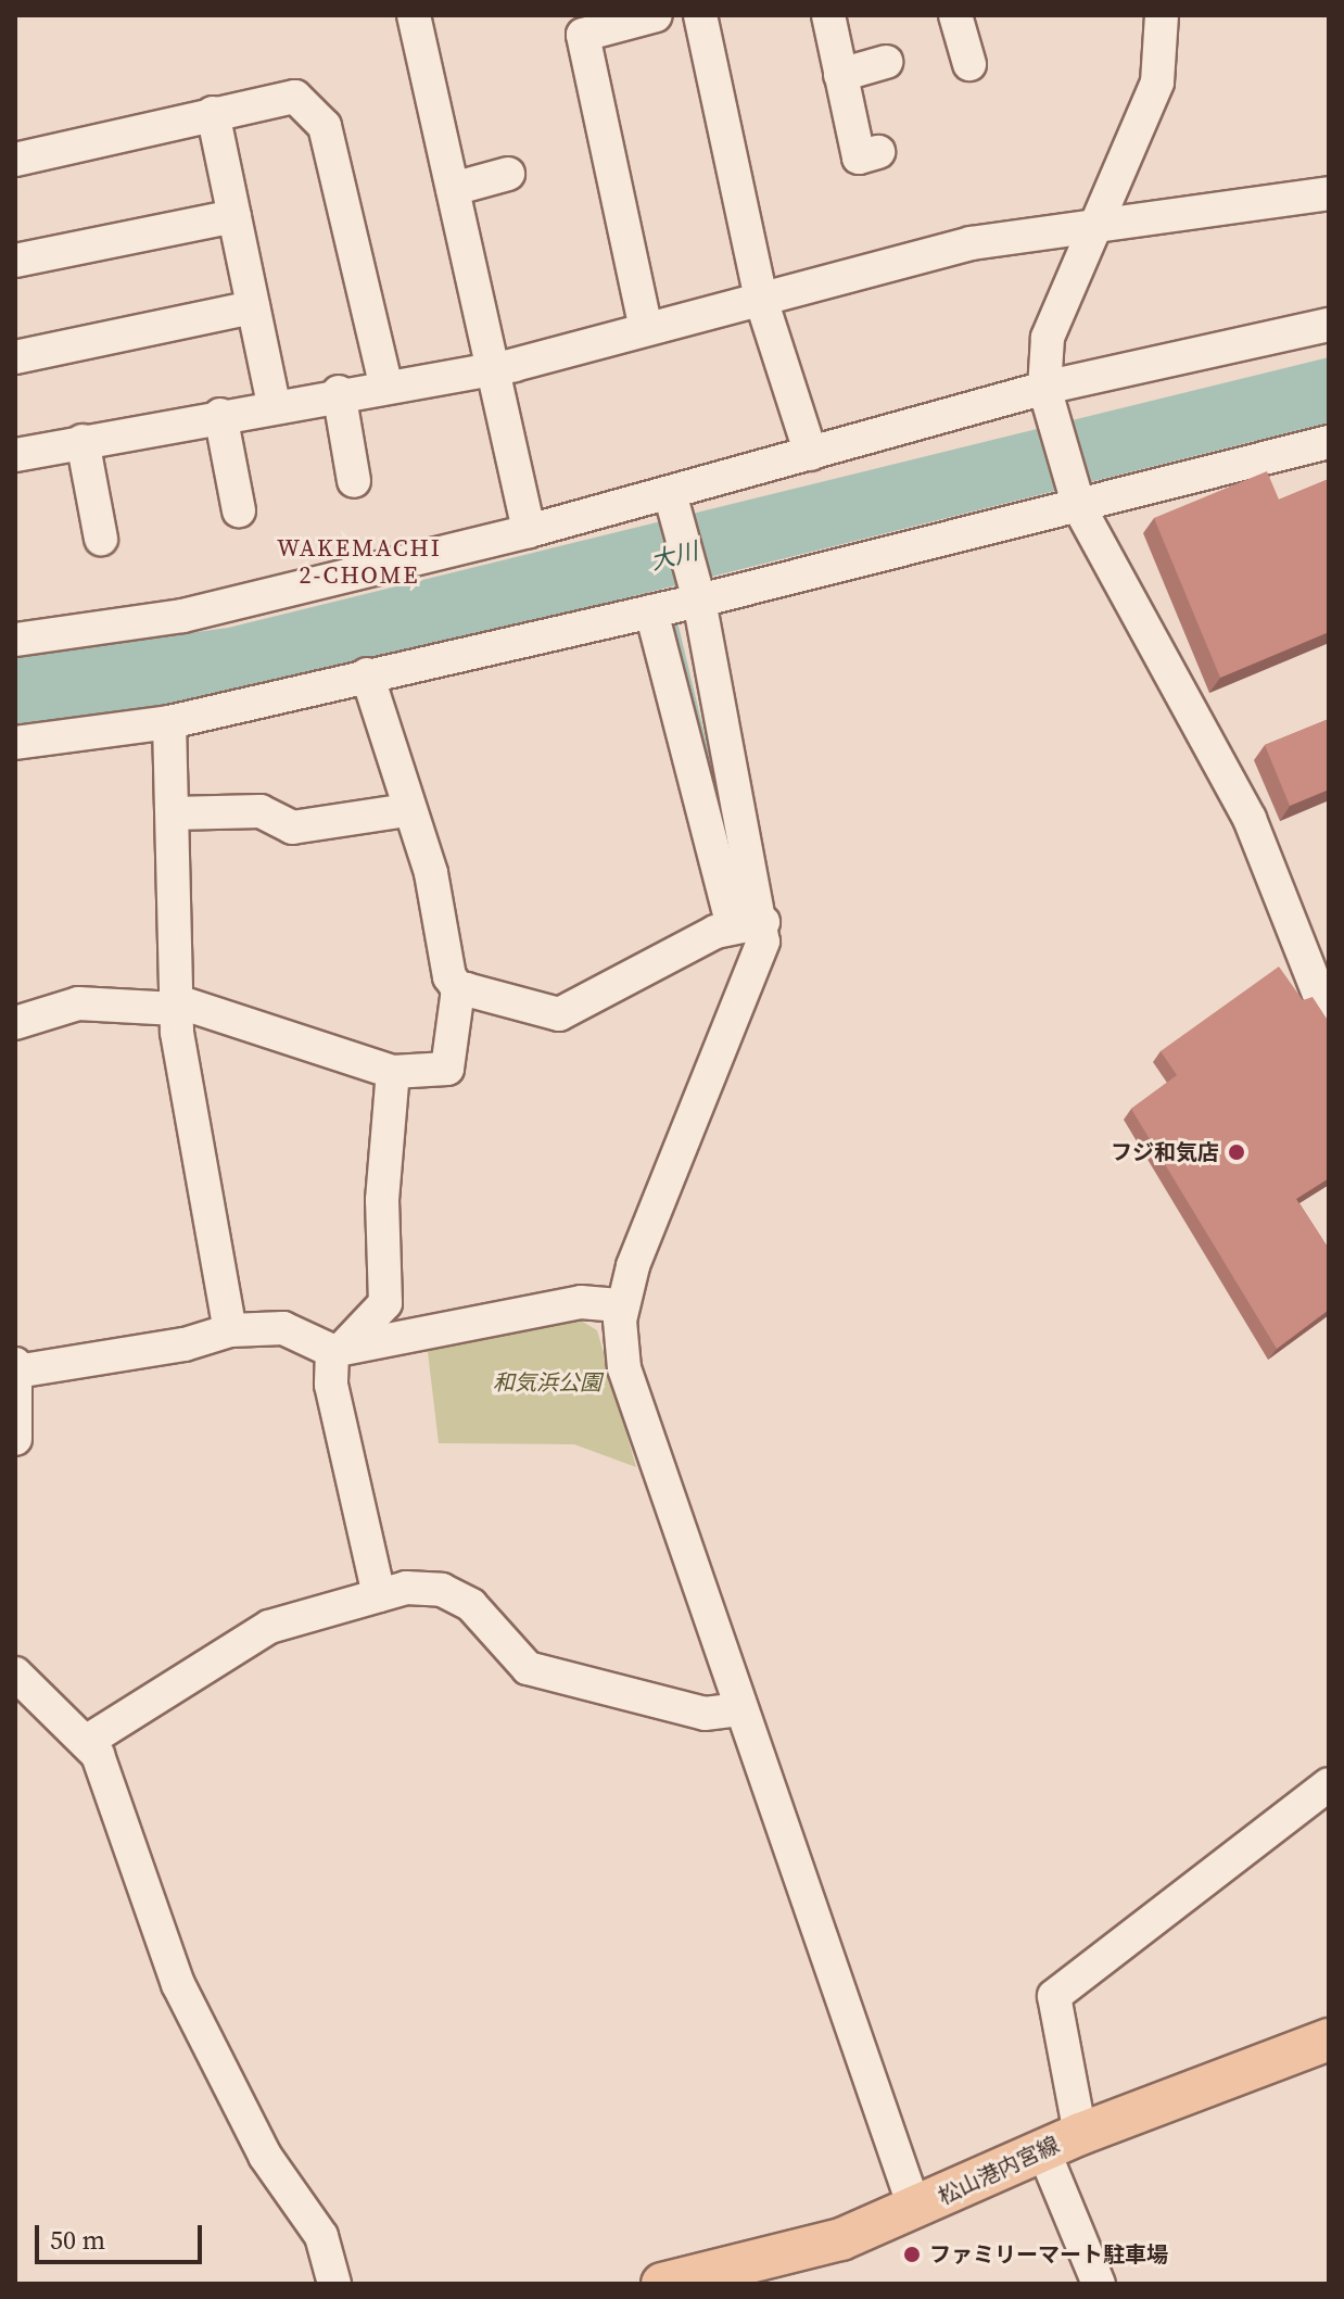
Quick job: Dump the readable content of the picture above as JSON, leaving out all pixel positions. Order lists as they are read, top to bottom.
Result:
{
  "streets": {
    "main road": ["松山港内宮線"]
  },
  "districts": ["WAKEMACHI 2-CHOME"],
  "water": ["大川"],
  "parks": ["和気浜公園"],
  "places": ["フジ和気店", "ファミリーマート駐車場"],
  "scale_bar": "50 m"
}
